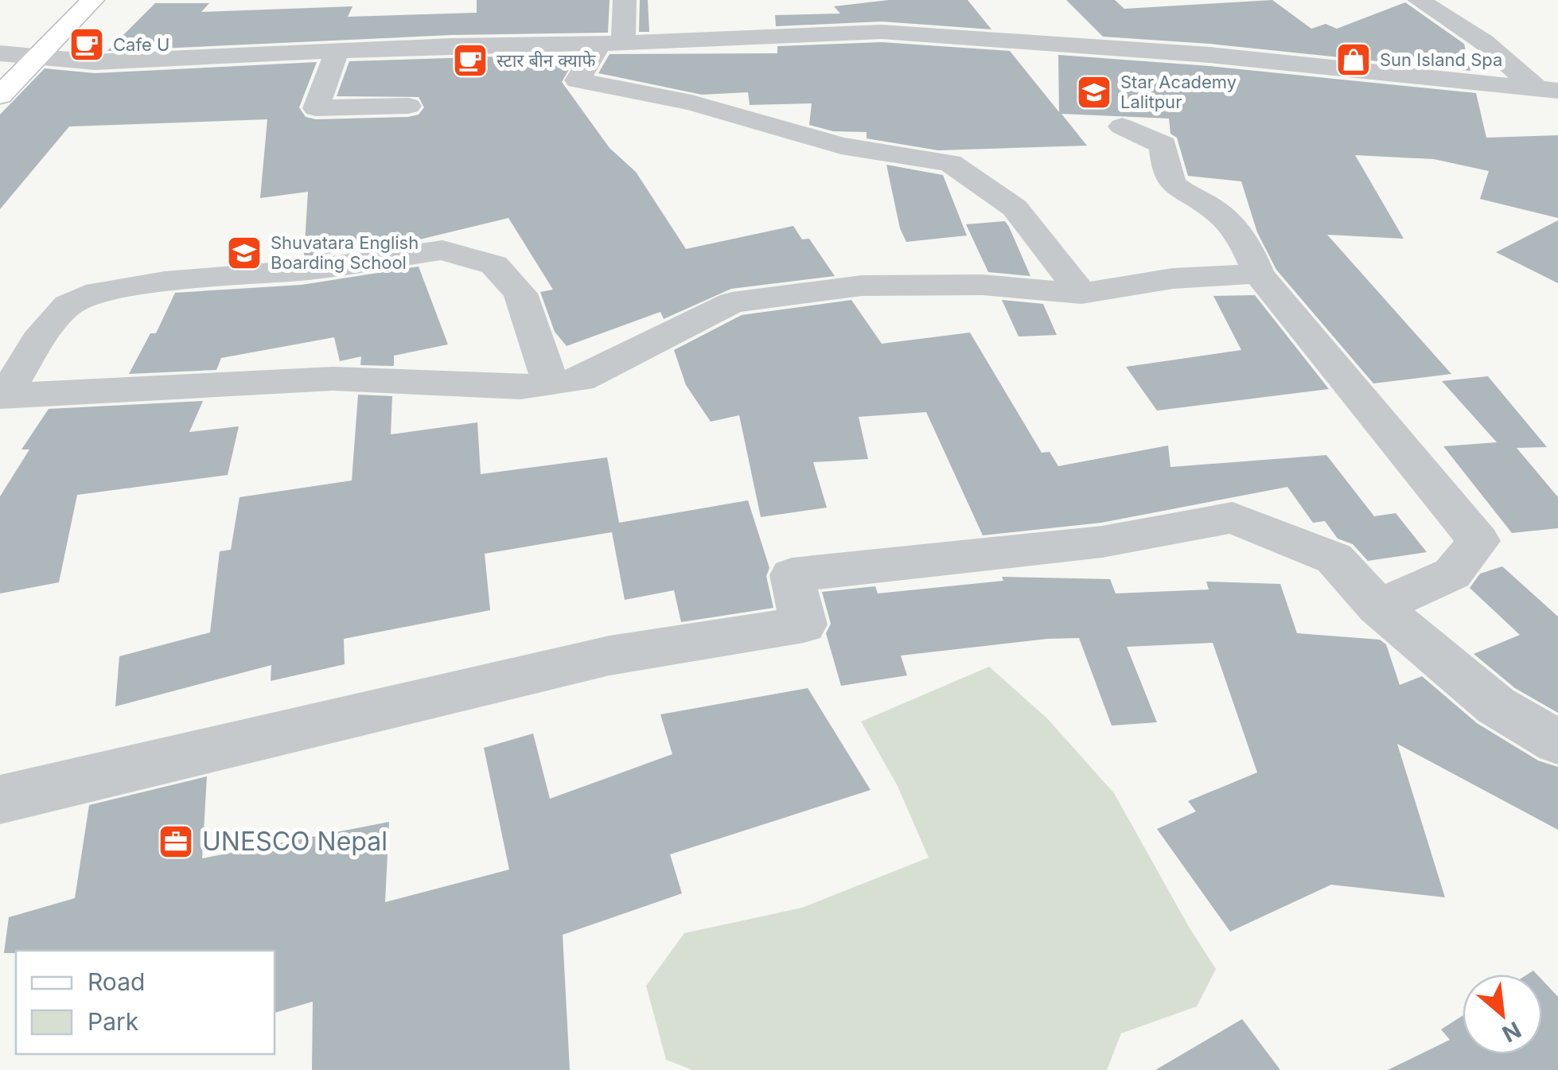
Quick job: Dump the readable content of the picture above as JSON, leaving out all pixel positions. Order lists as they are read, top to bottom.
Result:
{
  "places": {
    "cafe": ["Cafe U", "स्टार बीन क्याफे"],
    "shop": ["Sun Island Spa"],
    "school or university": ["Star Academy Lalitpur", "Shuvatara English Boarding School"],
    "office": ["UNESCO Nepal"]
  },
  "legend": ["Road", "Park"],
  "north": "bottom right"
}
